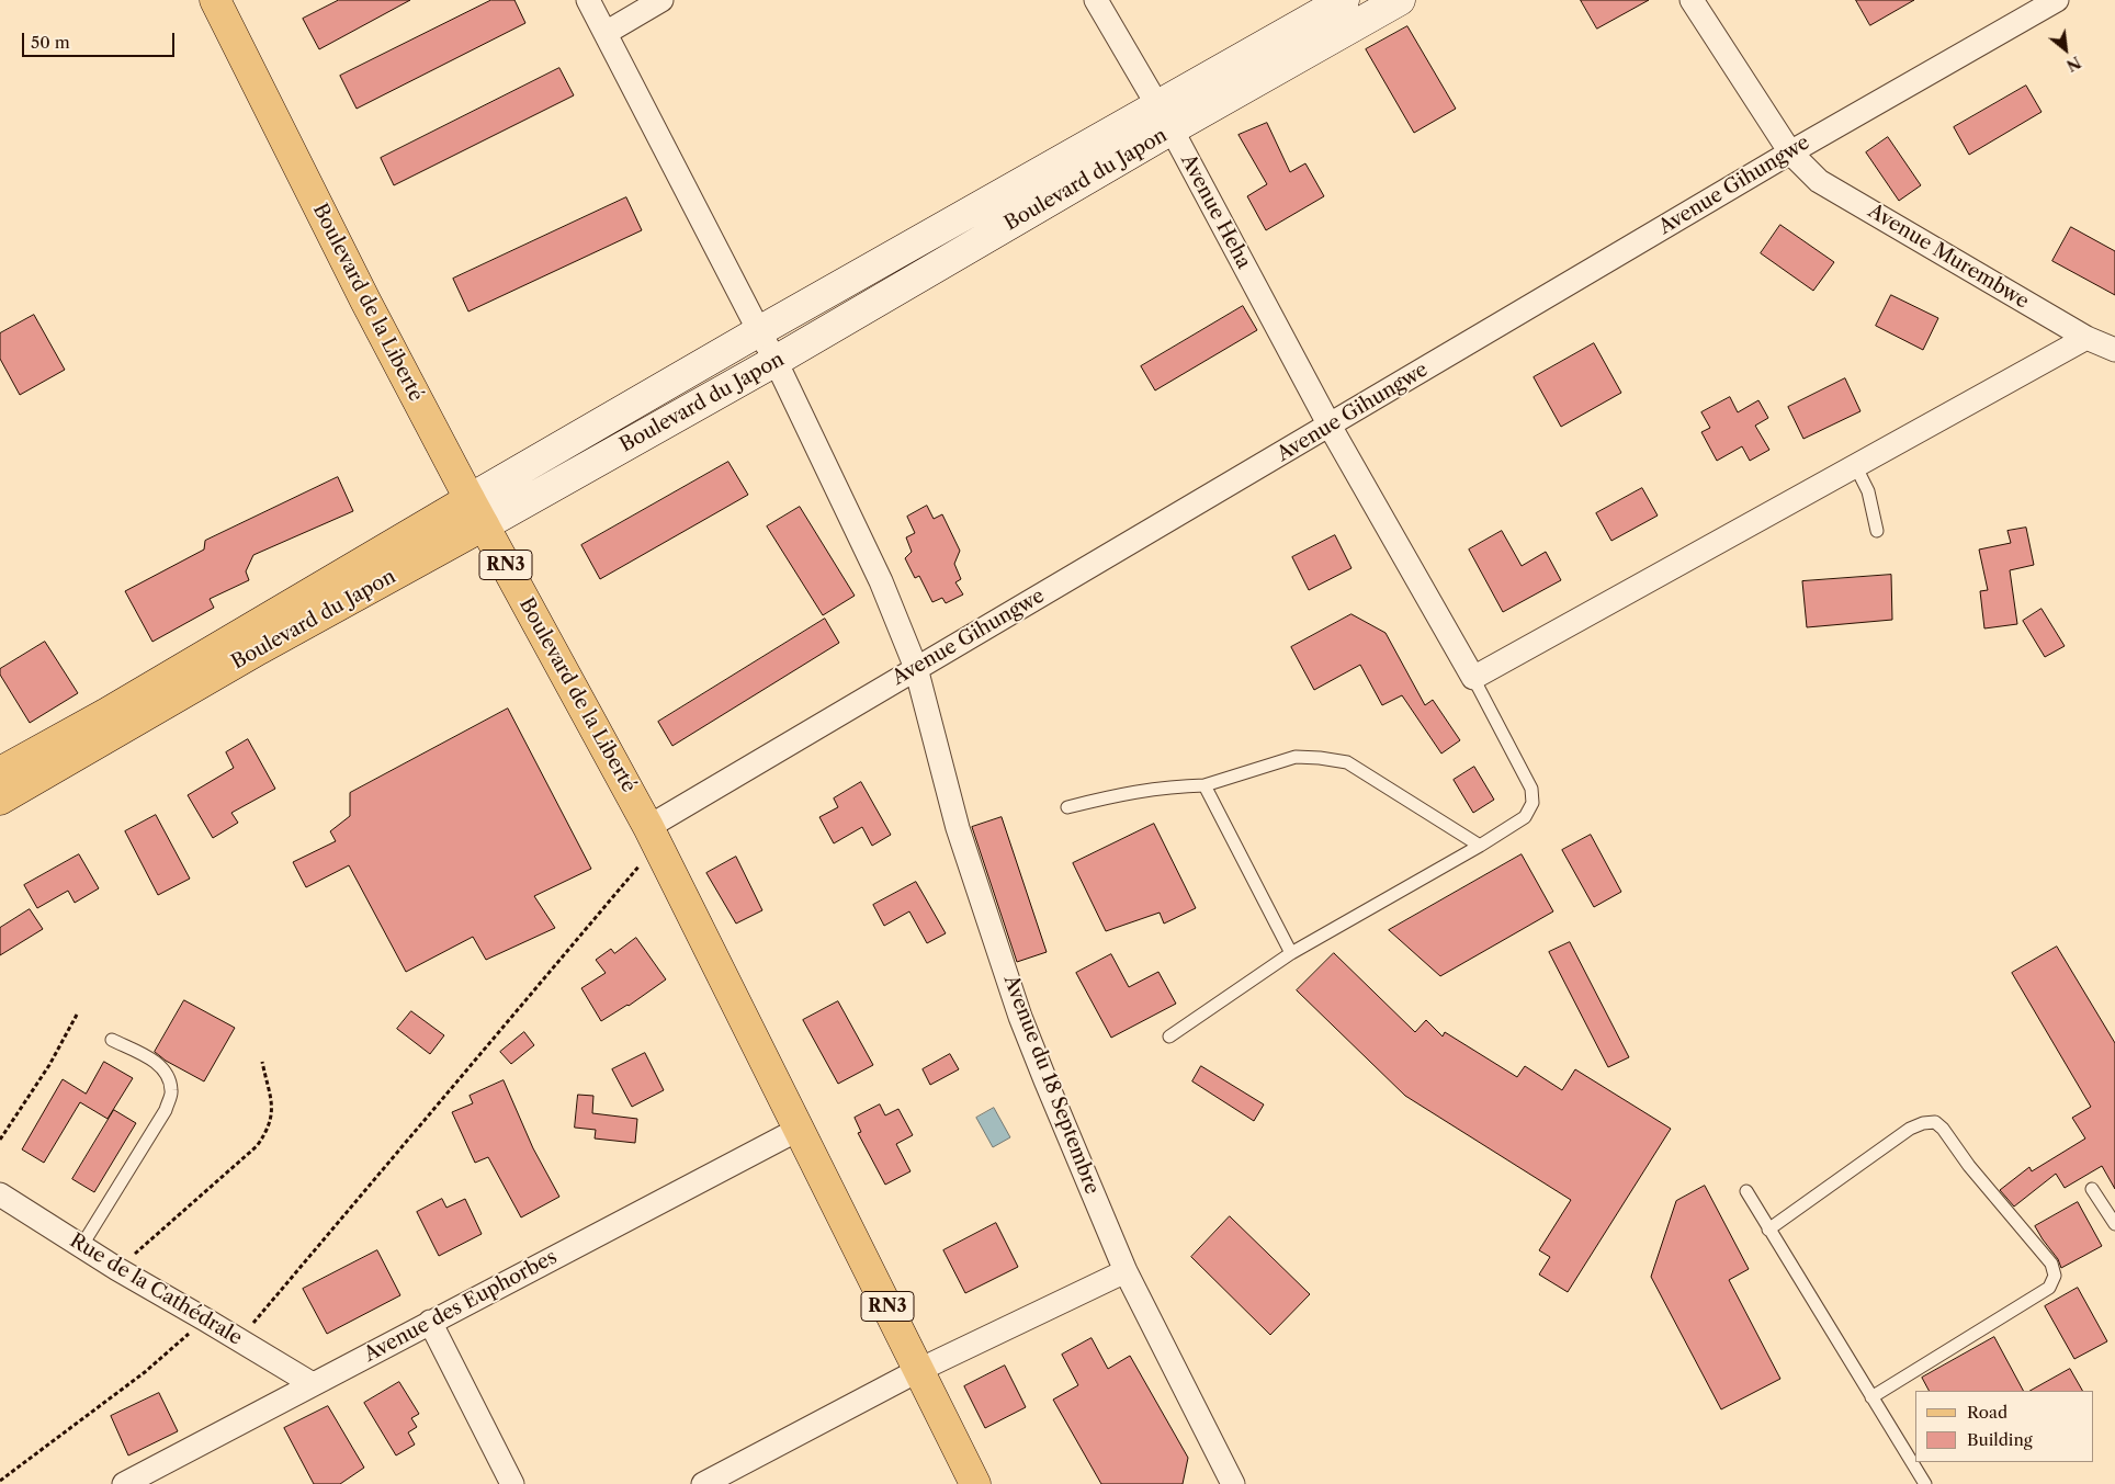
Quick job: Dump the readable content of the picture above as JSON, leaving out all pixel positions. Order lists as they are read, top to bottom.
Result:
{
  "streets": {
    "main road": ["Boulevard du Japon", "Boulevard de la Liberté", "RN3"],
    "street": [
      "Avenue Gihungwe",
      "Avenue Heha",
      "Avenue Murembwe",
      "Avenue du 18 Septembre",
      "Rue de la Cathédrale",
      "Avenue des Euphorbes"
    ]
  },
  "crossings": [
    ["Boulevard du Japon", "Avenue Heha"],
    ["Boulevard du Japon", "Boulevard de la Liberté"],
    ["Boulevard du Japon", "Avenue du 18 Septembre"],
    ["Avenue Gihungwe", "Avenue Heha"],
    ["Avenue Gihungwe", "Avenue Murembwe"],
    ["Avenue Gihungwe", "Boulevard de la Liberté"],
    ["Avenue Gihungwe", "Avenue du 18 Septembre"],
    ["Boulevard de la Liberté", "RN3"],
    ["Boulevard de la Liberté", "Avenue des Euphorbes"],
    ["RN3", "Avenue des Euphorbes"],
    ["Rue de la Cathédrale", "Avenue des Euphorbes"]
  ],
  "legend": ["Road", "Building"],
  "scale_bar": "50 m",
  "north": "bottom right"
}
